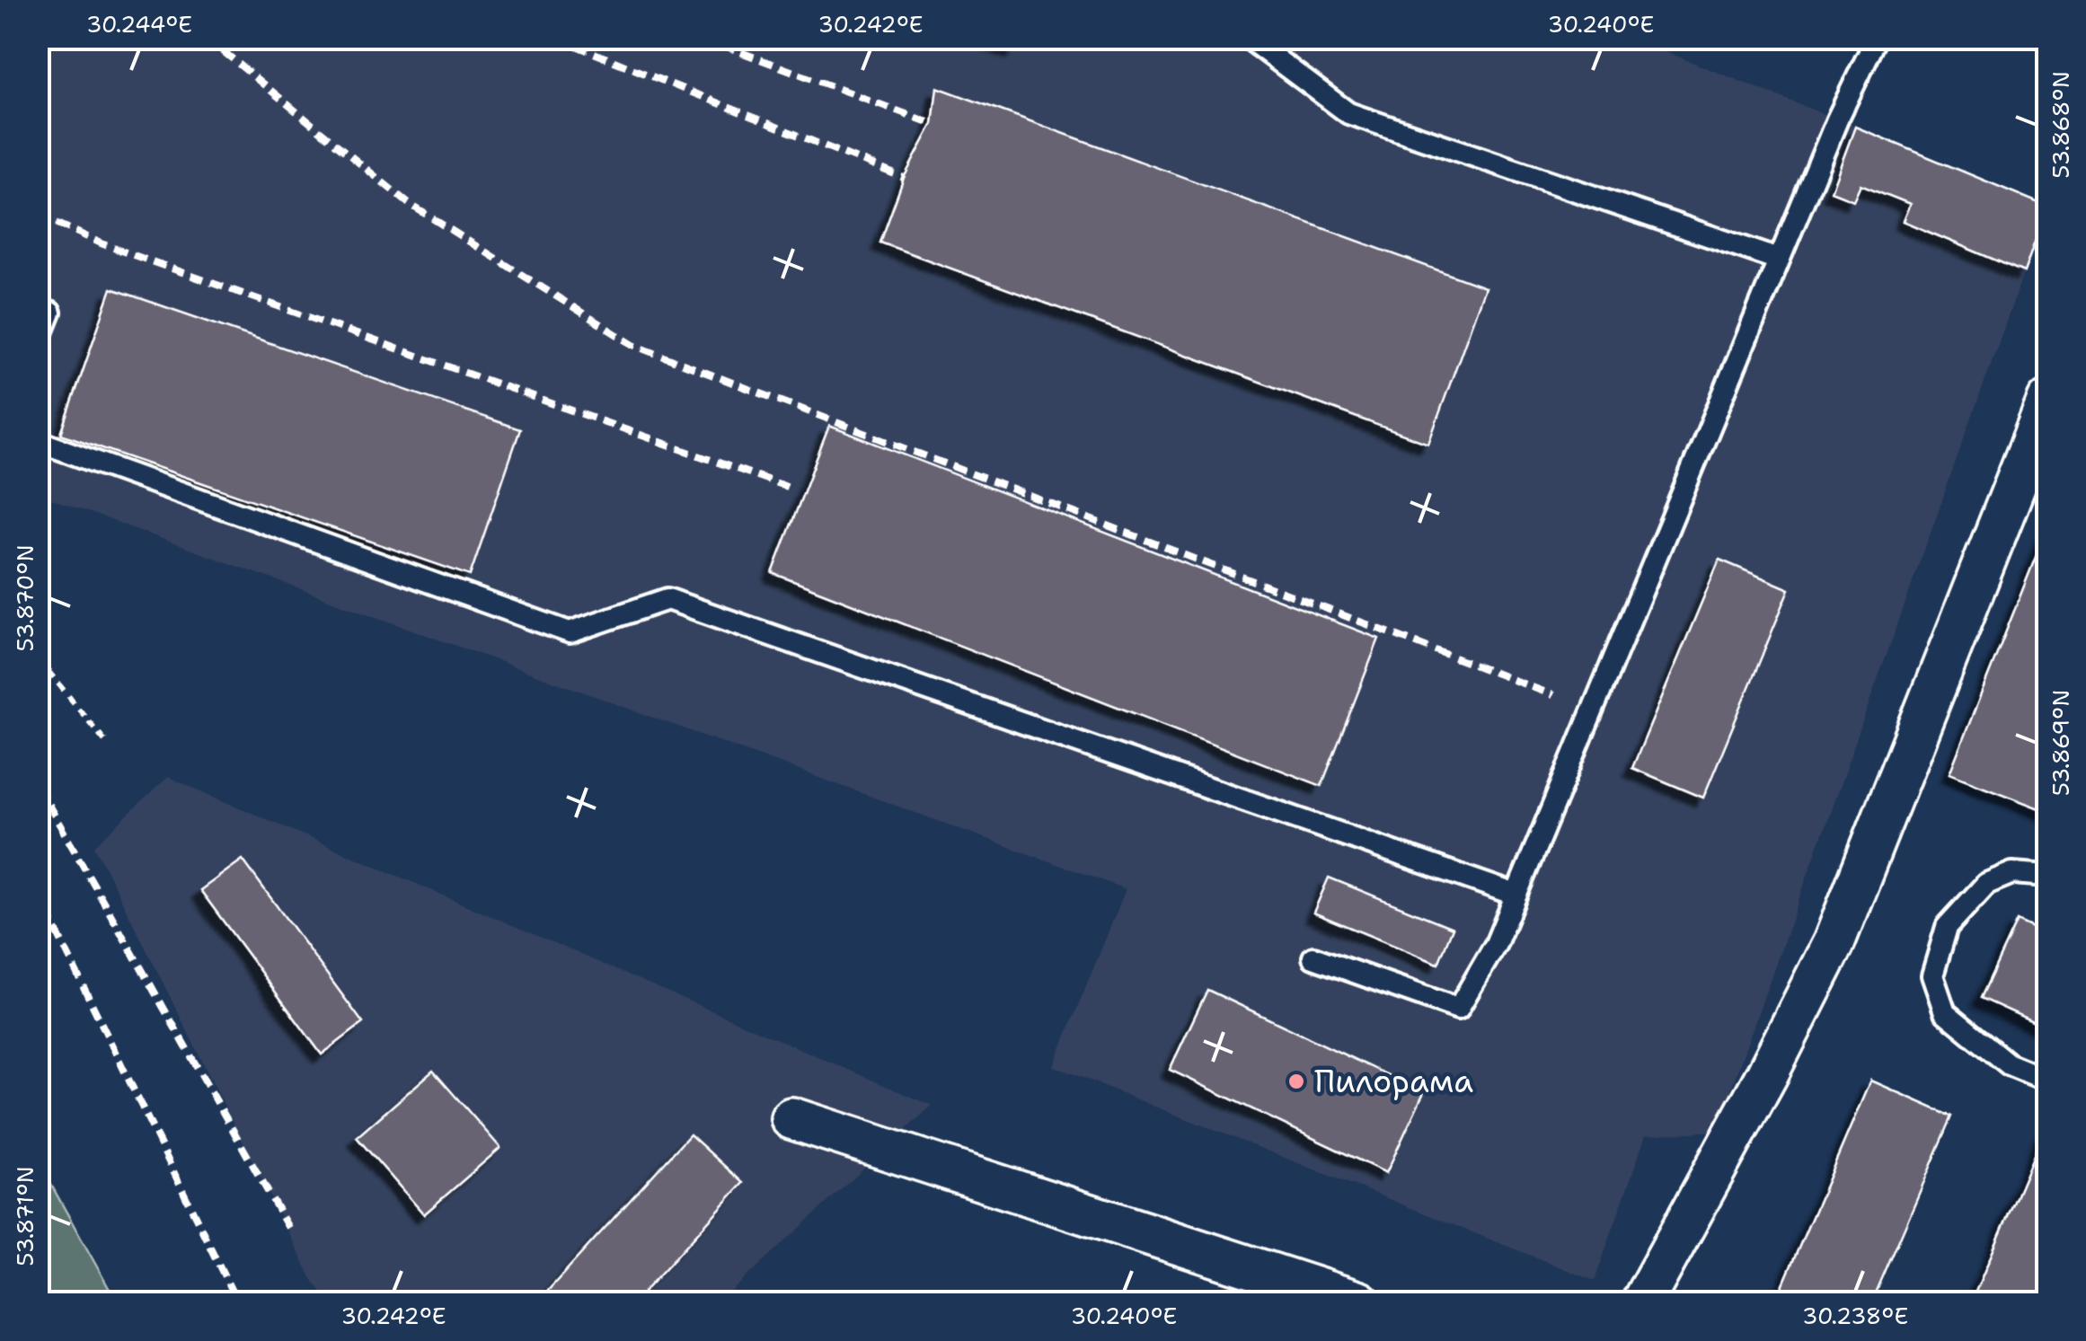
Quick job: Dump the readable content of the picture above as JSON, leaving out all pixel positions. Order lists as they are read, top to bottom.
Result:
{
  "places": ["Пилорама"],
  "coordinates": [
    "30.244°E",
    "30.242°E",
    "30.240°E",
    "53.868°N",
    "53.870°N",
    "53.869°N",
    "53.871°N",
    "30.238°E"
  ]
}
